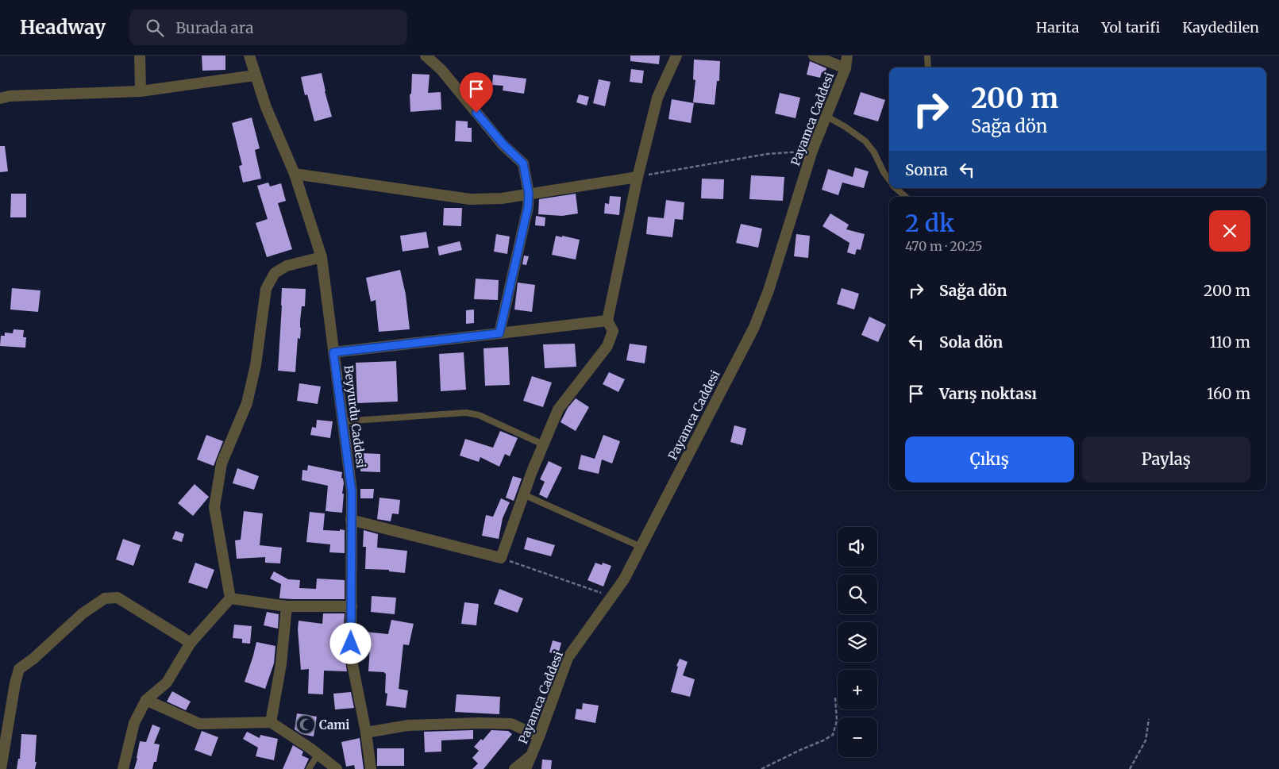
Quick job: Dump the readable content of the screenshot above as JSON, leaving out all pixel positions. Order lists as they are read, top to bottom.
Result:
{
  "streets": {
    "street": ["Payamca Caddesi", "Beyyurdu Caddesi"]
  },
  "places": {
    "mosque": ["Cami"]
  },
  "page": {
    "header": "Headway",
    "search": "Burada ara",
    "nav": ["Harita", "Yol tarifi", "Kaydedilen"],
    "turn": ["200 m", "Sağa dön"],
    "then": "Sonra",
    "heading": ["2 dk", "470 m · 20:25"],
    "list": [
      {
        "name": "Sağa dön",
        "value": "200 m"
      },
      {
        "name": "Sola dön",
        "value": "110 m"
      },
      {
        "name": "Varış noktası",
        "value": "160 m"
      }
    ],
    "buttons": ["Çıkış", "Paylaş"],
    "map_buttons": ["+", "−"]
  }
}
